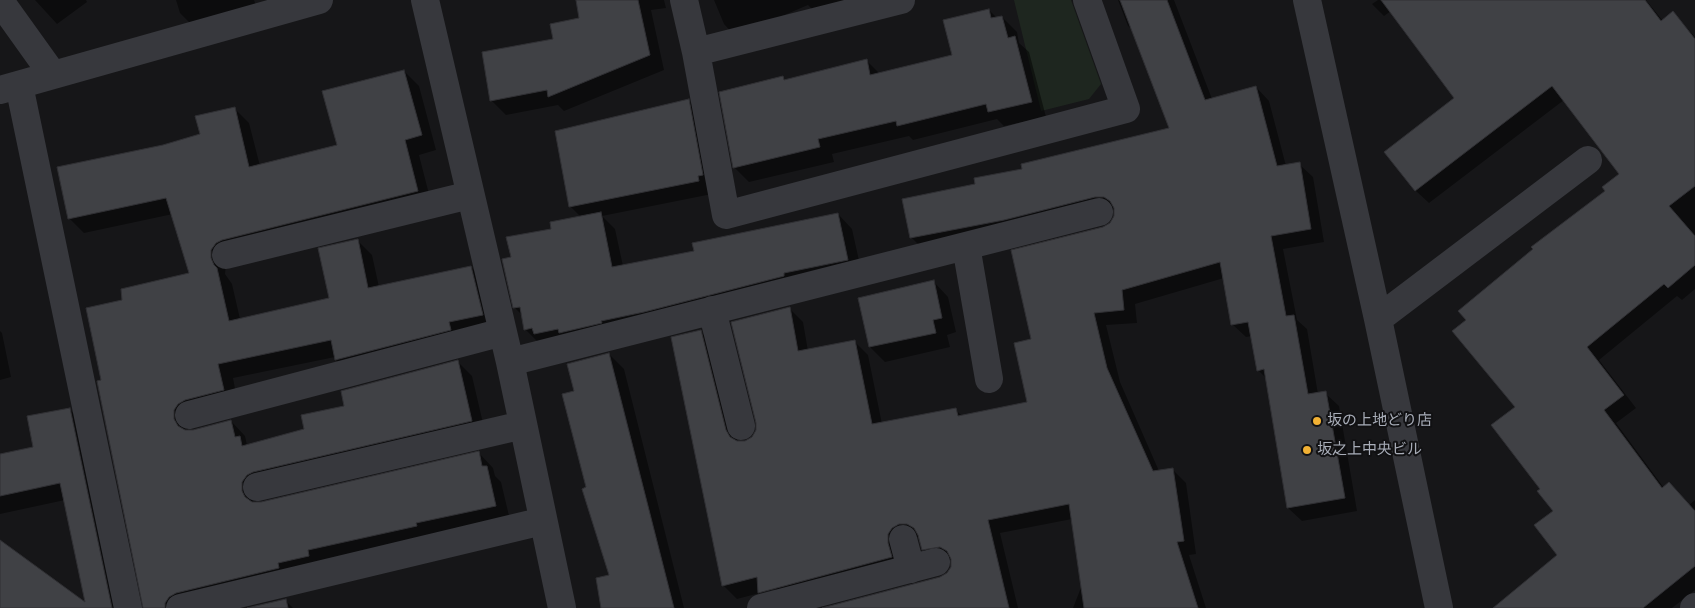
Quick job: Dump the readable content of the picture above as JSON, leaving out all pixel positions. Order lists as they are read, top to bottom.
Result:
{
  "places": ["坂の上地どり店", "坂之上中央ビル"]
}
